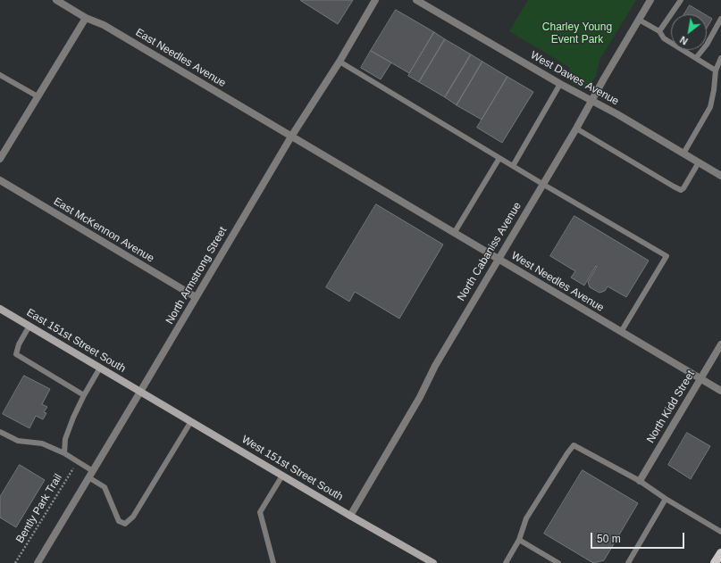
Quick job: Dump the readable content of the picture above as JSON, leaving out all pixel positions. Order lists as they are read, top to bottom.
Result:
{
  "streets": {
    "main road": ["East 151st Street South", "West 151st Street South"],
    "street": [
      "East Needles Avenue",
      "West Dawes Avenue",
      "East McKennon Avenue",
      "North Cabaniss Avenue",
      "North Armstrong Street",
      "West Needles Avenue",
      "North Kidd Street"
    ],
    "path": ["Bently Park Trail"]
  },
  "crossings": [
    ["East Needles Avenue", "North Armstrong Street"],
    ["East Needles Avenue", "West Needles Avenue"],
    ["West Dawes Avenue", "North Cabaniss Avenue"],
    ["East McKennon Avenue", "North Armstrong Street"],
    ["North Cabaniss Avenue", "West Needles Avenue"],
    ["North Cabaniss Avenue", "West 151st Street South"],
    ["North Armstrong Street", "West Needles Avenue"],
    ["North Armstrong Street", "East 151st Street South"],
    ["North Armstrong Street", "West 151st Street South"],
    ["West Needles Avenue", "North Kidd Street"],
    ["East 151st Street South", "West 151st Street South"]
  ],
  "parks": ["Charley Young Event Park"],
  "scale_bar": "50 m",
  "north": "bottom left"
}
